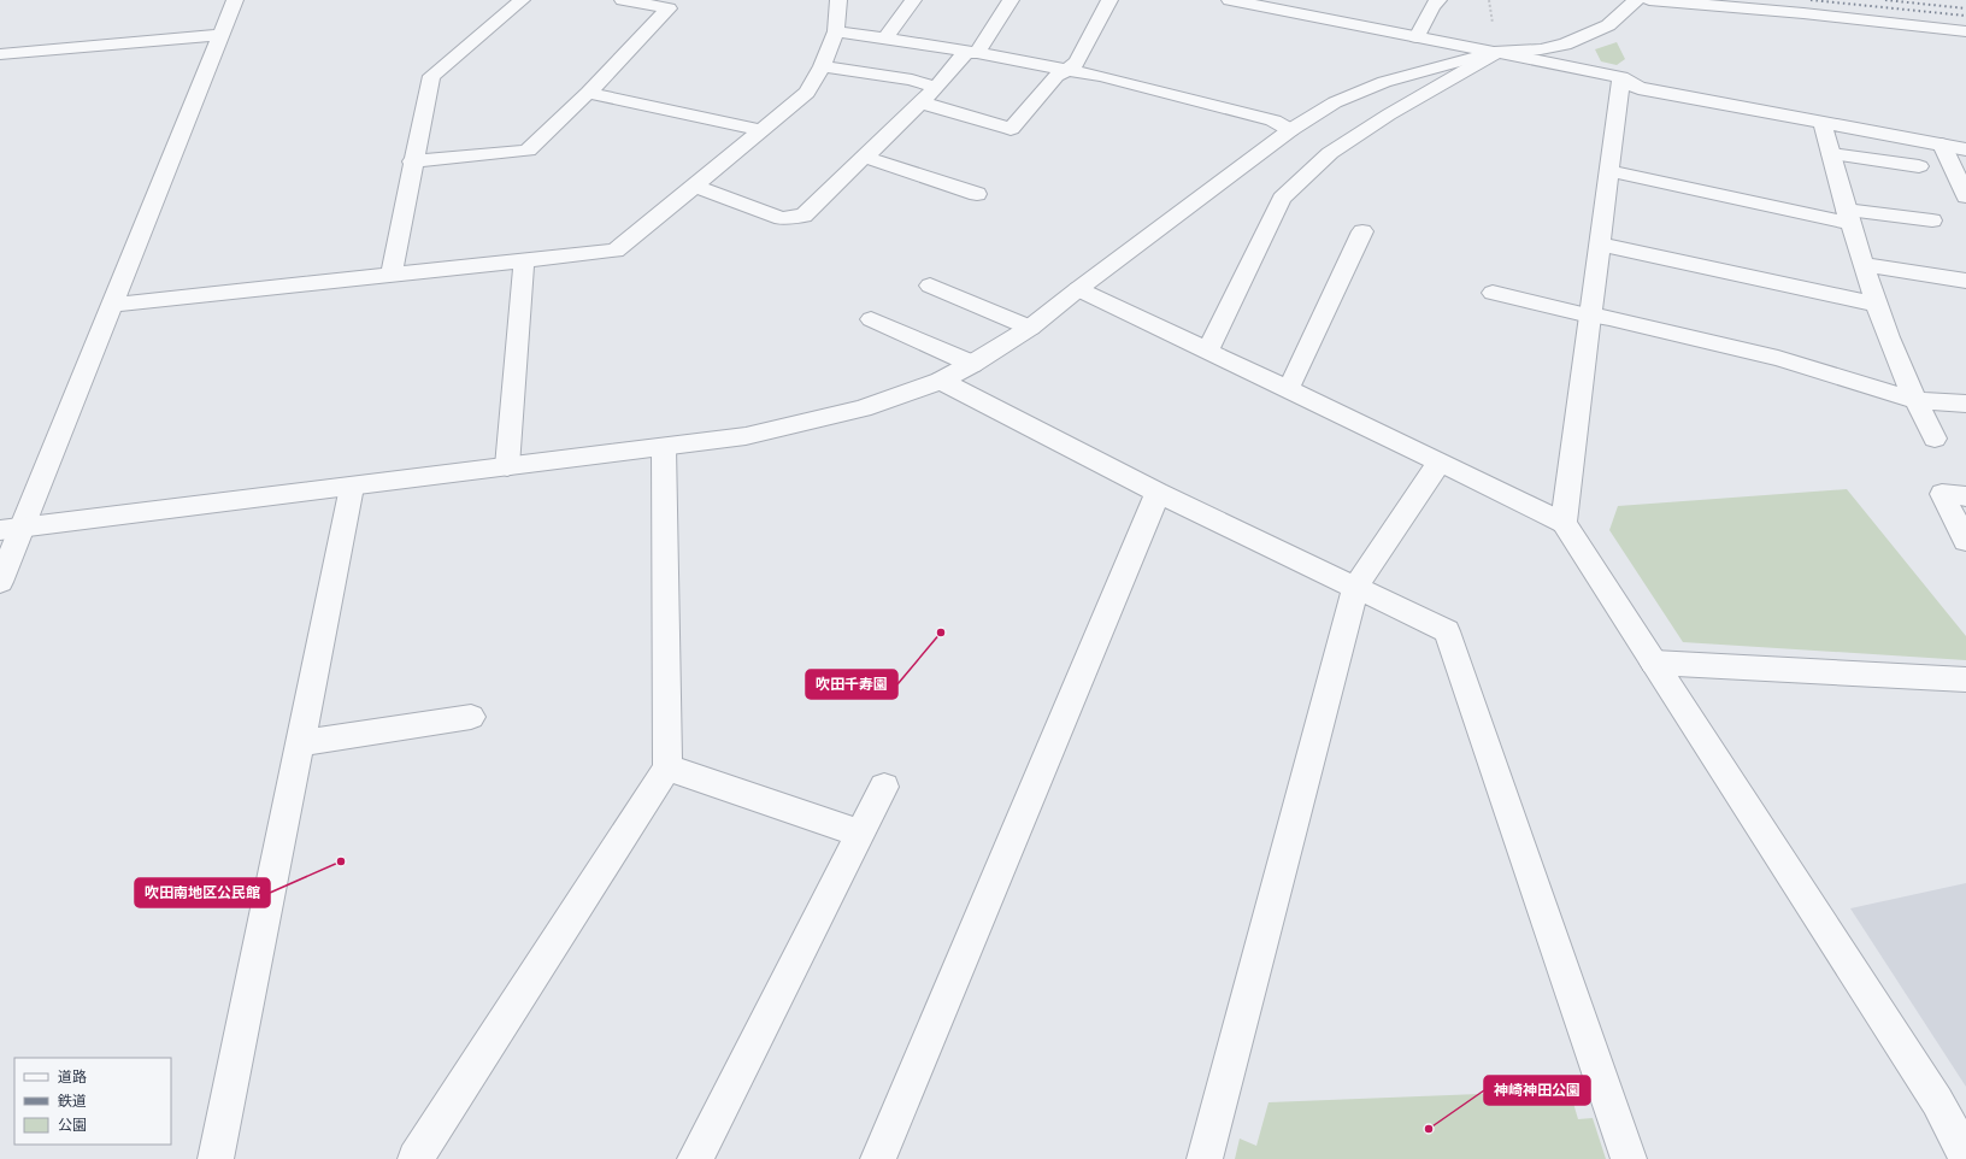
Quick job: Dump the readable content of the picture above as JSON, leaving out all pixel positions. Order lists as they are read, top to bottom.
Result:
{
  "places": ["吹田千寿園", "吹田南地区公民館", "神崎神田公園"],
  "legend": ["道路", "鉄道", "公園"]
}
